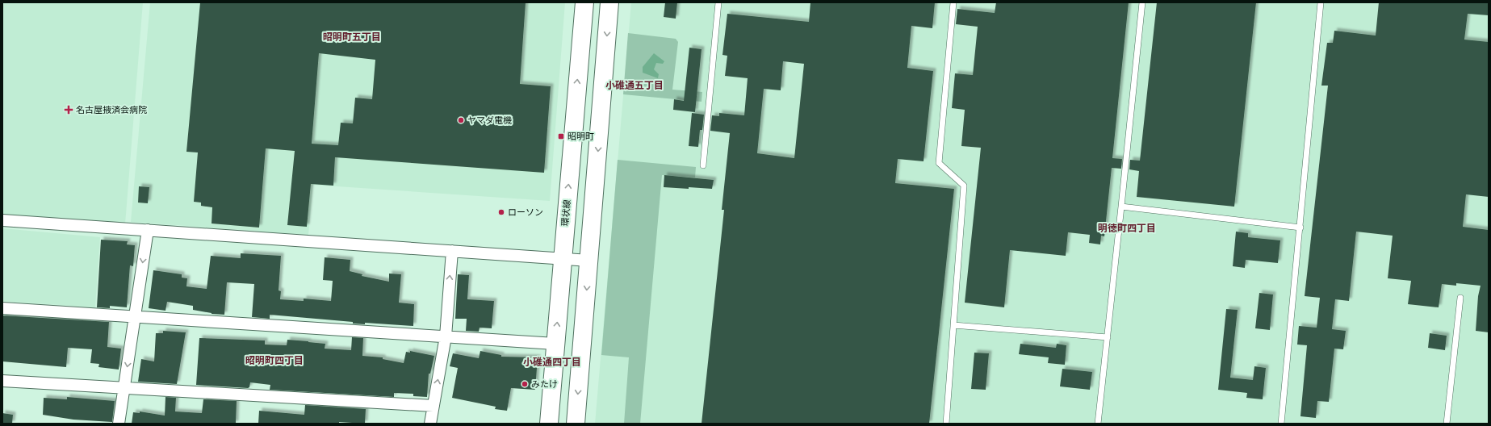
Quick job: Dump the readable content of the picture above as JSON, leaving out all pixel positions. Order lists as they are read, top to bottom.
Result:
{
  "streets": {
    "main road": ["環状線"]
  },
  "districts": [
    "昭明町五丁目",
    "小碓通五丁目",
    "明徳町四丁目",
    "昭明町四丁目",
    "小碓通四丁目"
  ],
  "places": {
    "health": ["名古屋掖済会病院"],
    "other": ["ヤマダ電機", "ローソン", "みたけ"],
    "transit": ["昭明町"]
  }
}
